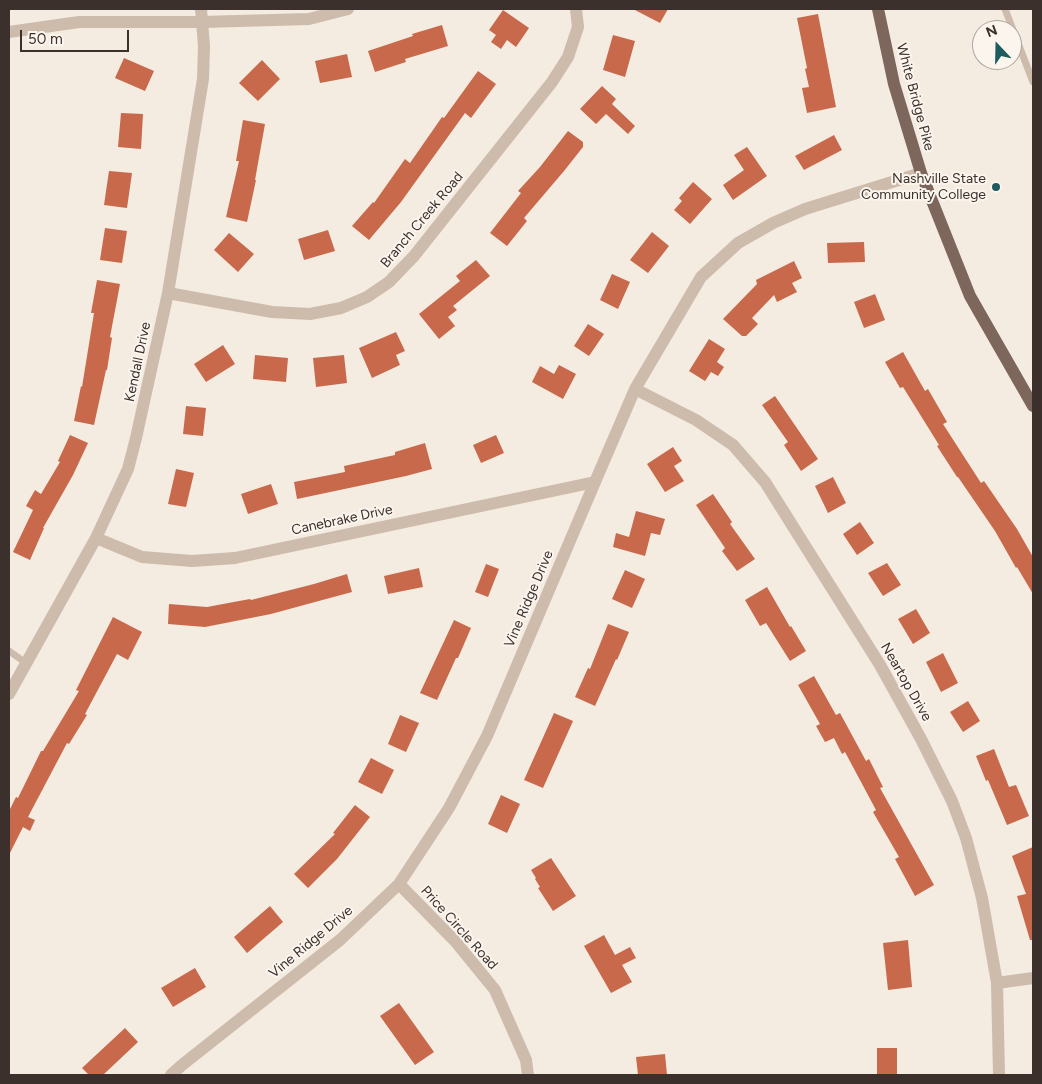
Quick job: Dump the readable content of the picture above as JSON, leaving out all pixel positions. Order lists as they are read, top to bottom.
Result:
{
  "streets": {
    "main road": ["White Bridge Pike"],
    "street": [
      "Branch Creek Road",
      "Kendall Drive",
      "Canebrake Drive",
      "Vine Ridge Drive",
      "Neartop Drive",
      "Price Circle Road"
    ]
  },
  "crossings": [
    ["White Bridge Pike", "Vine Ridge Drive"],
    ["Branch Creek Road", "Kendall Drive"],
    ["Kendall Drive", "Canebrake Drive"],
    ["Canebrake Drive", "Vine Ridge Drive"],
    ["Vine Ridge Drive", "Neartop Drive"],
    ["Vine Ridge Drive", "Price Circle Road"]
  ],
  "places": ["Nashville State Community College"],
  "scale_bar": "50 m",
  "north": "top"
}
